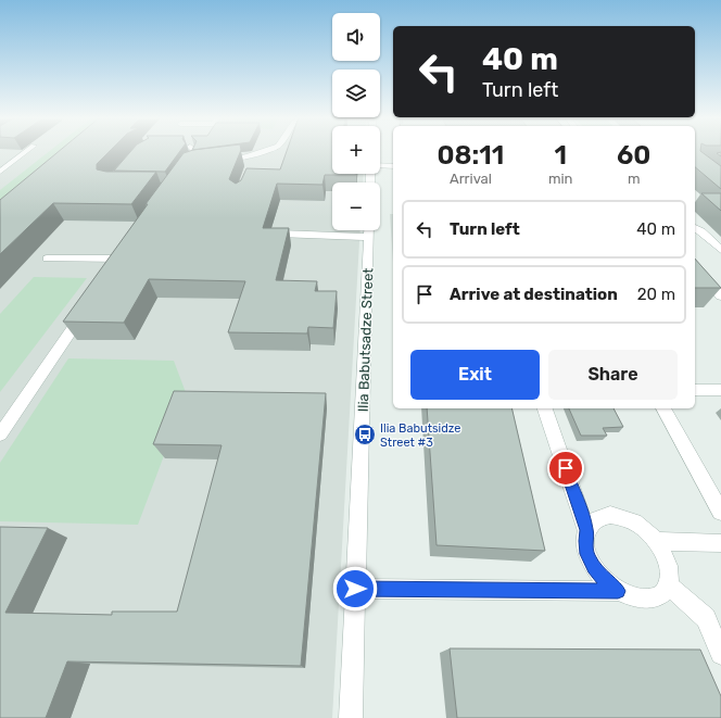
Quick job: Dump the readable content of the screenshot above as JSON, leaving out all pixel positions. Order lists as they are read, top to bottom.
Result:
{
  "streets": {
    "street": ["Ilia Babutsadze Street"]
  },
  "places": {
    "bus stop": ["Ilia Babutsidze Street #3"]
  },
  "page": {
    "map_buttons": ["+", "−"],
    "turn": ["40 m", "Turn left"],
    "eta": [
      "08:11",
      "Arrival",
      "1",
      "min",
      "60",
      "m"
    ],
    "list": [
      {
        "name": "Turn left",
        "value": "40 m"
      },
      {
        "name": "Arrive at destination",
        "value": "20 m"
      }
    ],
    "buttons": ["Exit", "Share"]
  }
}
